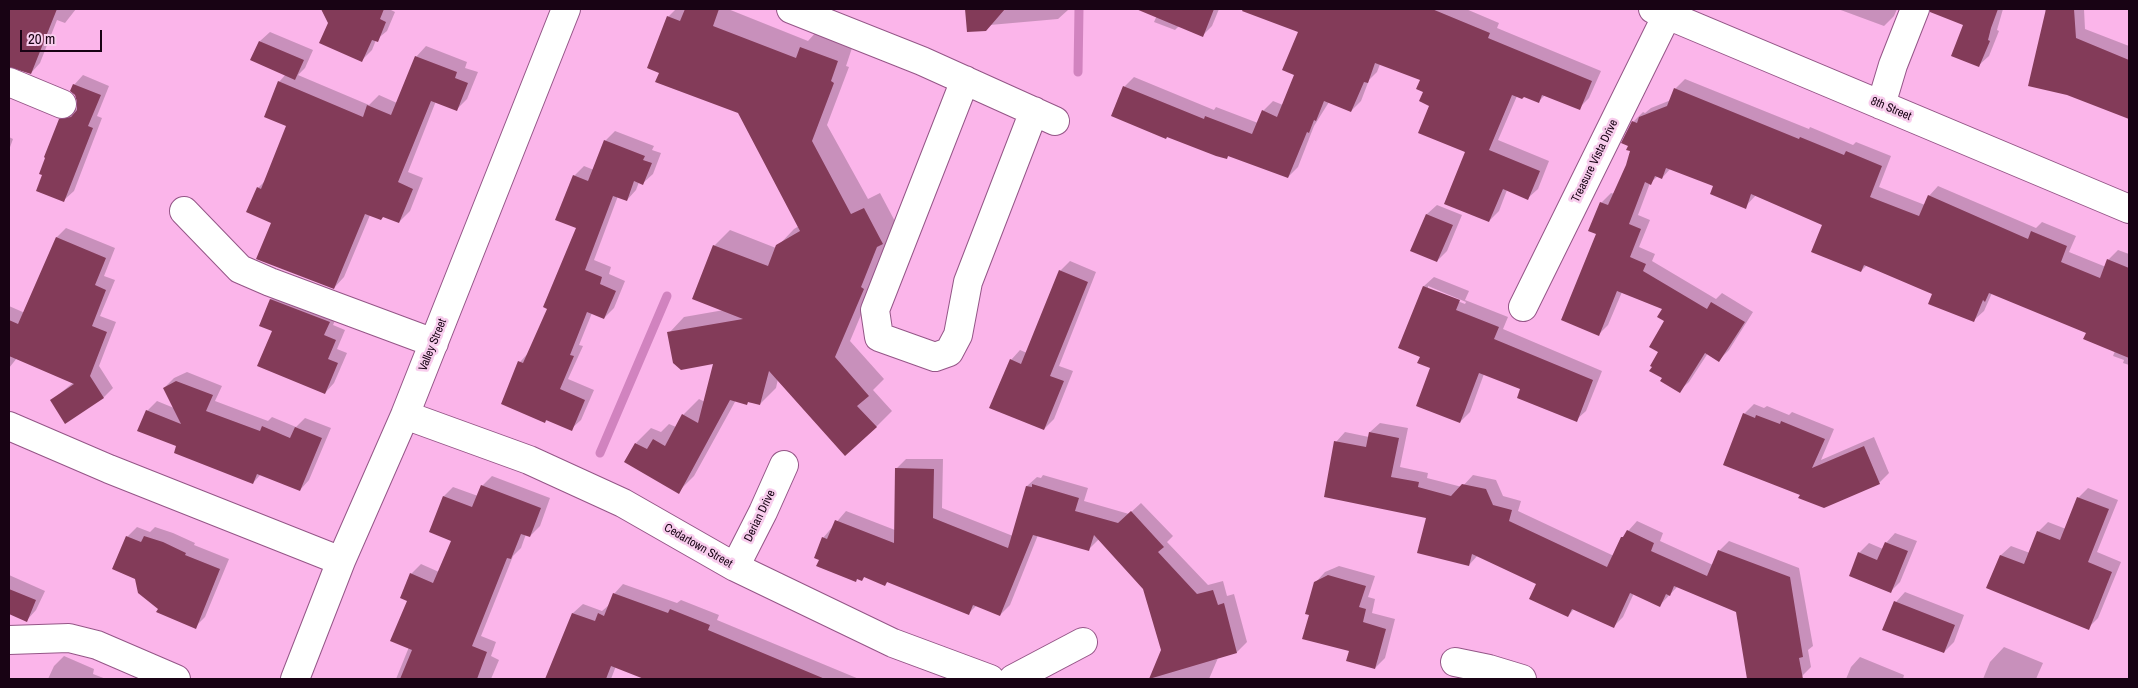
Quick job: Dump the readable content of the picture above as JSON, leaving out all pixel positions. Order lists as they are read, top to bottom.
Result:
{
  "streets": {
    "street": [
      "8th Street",
      "Treasure Vista Drive",
      "Valley Street",
      "Derian Drive",
      "Cedartown Street"
    ]
  },
  "crossings": [
    ["8th Street", "Treasure Vista Drive"],
    ["Valley Street", "Cedartown Street"],
    ["Derian Drive", "Cedartown Street"]
  ],
  "scale_bar": "20 m"
}
